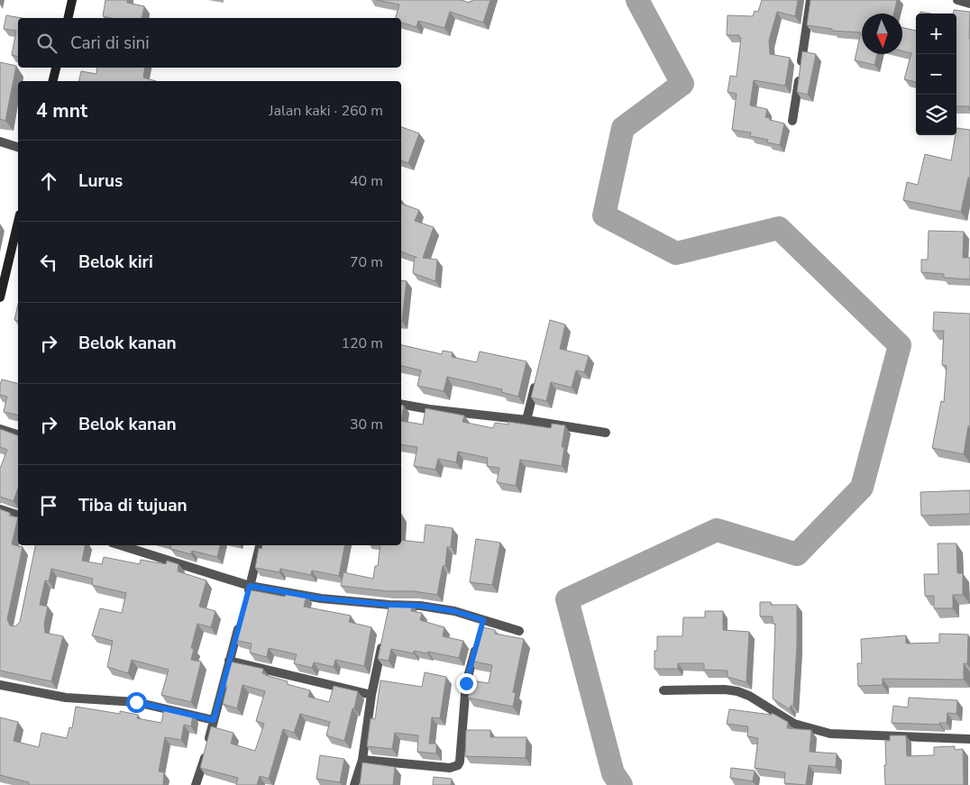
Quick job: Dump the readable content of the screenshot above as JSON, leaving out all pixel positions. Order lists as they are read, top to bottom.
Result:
{
  "north": "bottom",
  "page": {
    "map_buttons": ["+", "−"],
    "search": "Cari di sini",
    "heading": ["4 mnt", "Jalan kaki · 260 m"],
    "list": [
      ["Lurus", "40 m"],
      ["Belok kiri", "70 m"],
      ["Belok kanan", "120 m"],
      ["Belok kanan", "30 m"],
      "Tiba di tujuan"
    ]
  }
}
